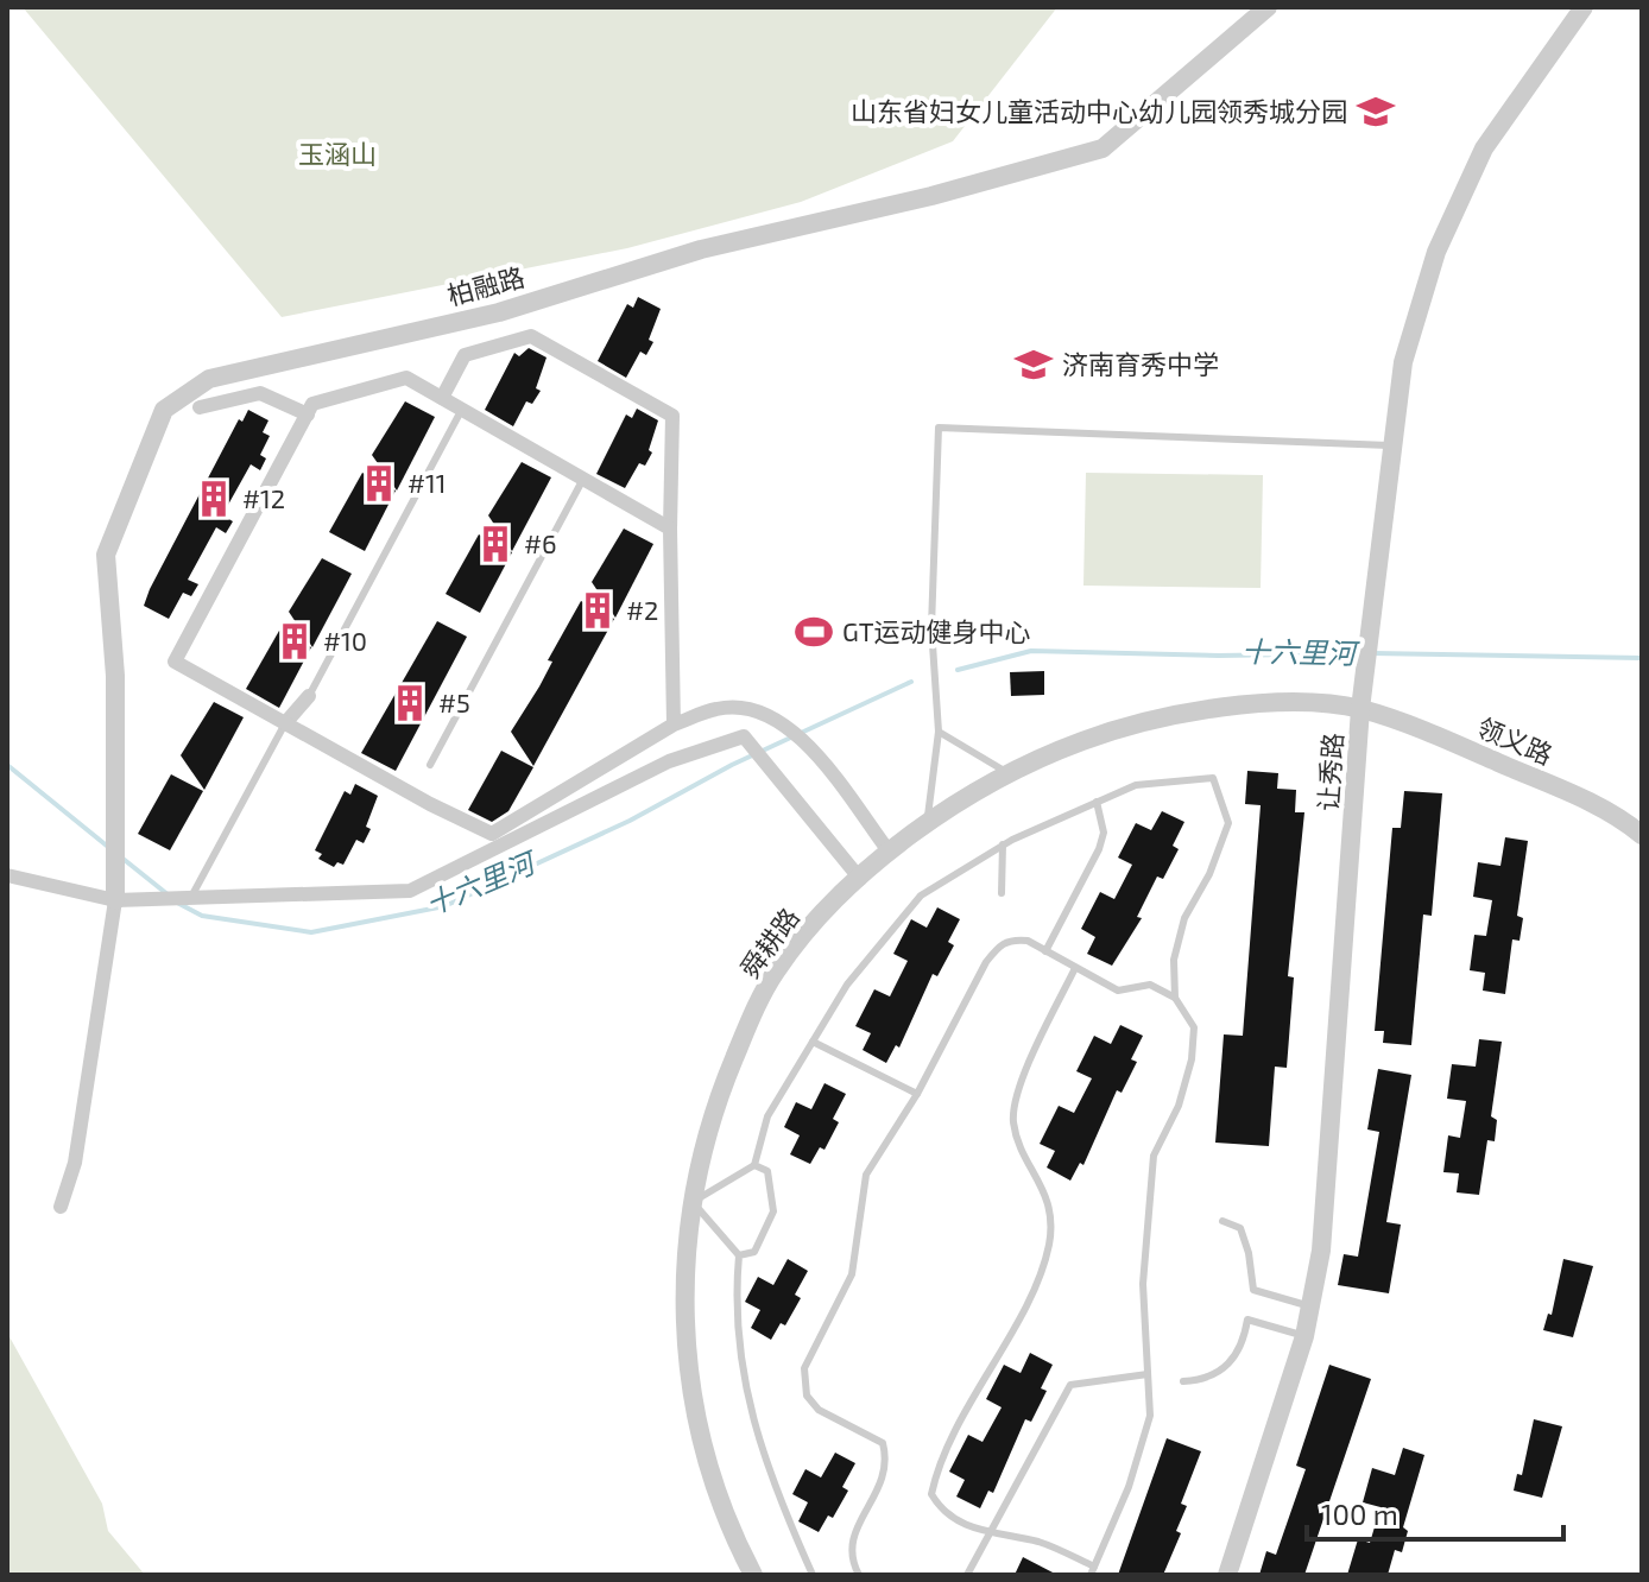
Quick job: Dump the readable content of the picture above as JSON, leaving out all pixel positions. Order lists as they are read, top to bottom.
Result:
{
  "streets": {
    "street": [
      "柏融路",
      "领义路",
      "让秀路",
      "舜耕路"
    ]
  },
  "crossings": [
    ["领义路", "让秀路"],
    ["领义路", "舜耕路"],
    ["让秀路", "舜耕路"]
  ],
  "water": ["十六里河"],
  "parks": ["玉涵山"],
  "places": {
    "school or university": ["山东省妇女儿童活动中心幼儿园领秀城分园", "济南育秀中学"],
    "building": [
      "#11",
      "#12",
      "#6",
      "#2",
      "#10",
      "#5"
    ],
    "sports": ["GT运动健身中心"]
  },
  "scale_bar": "100 m"
}
